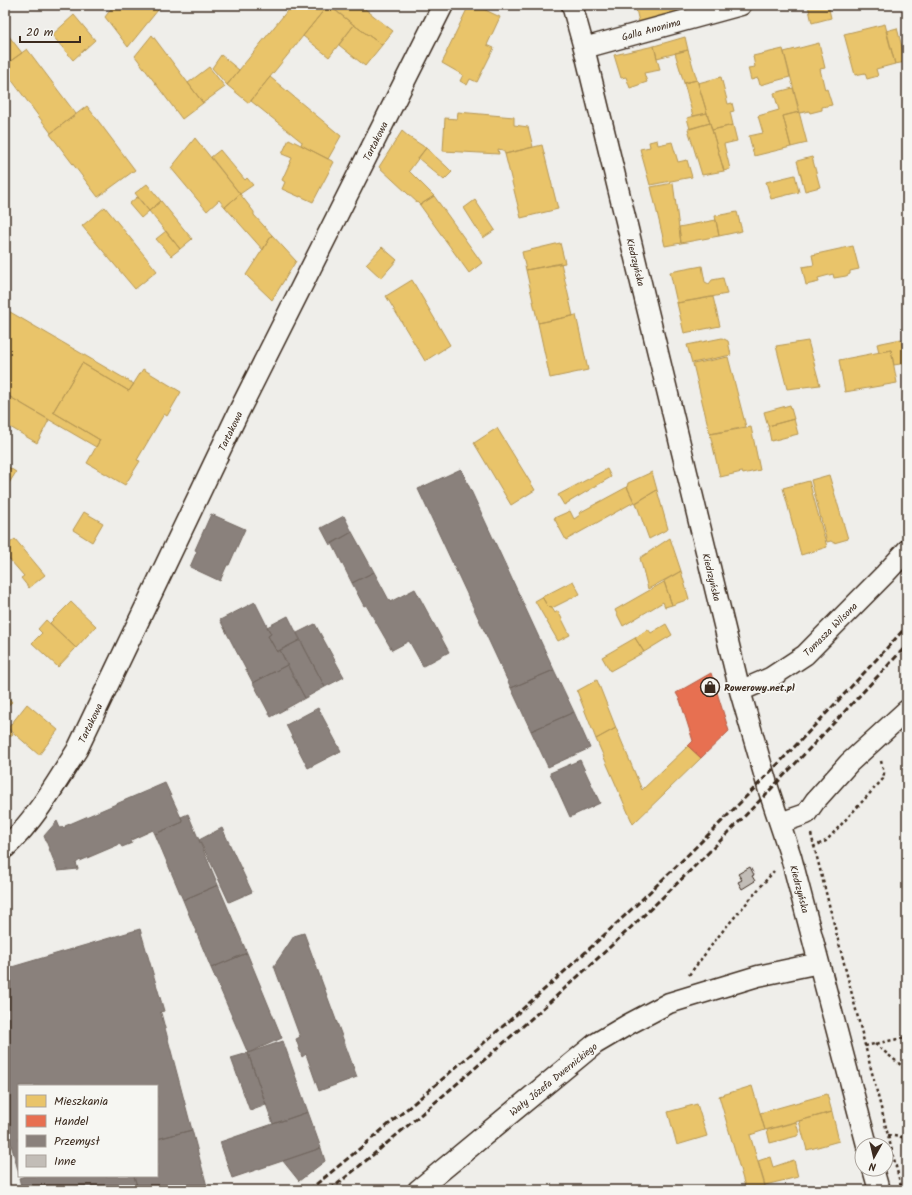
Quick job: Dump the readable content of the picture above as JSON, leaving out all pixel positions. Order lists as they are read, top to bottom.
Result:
{
  "streets": {
    "street": [
      "Galla Anonima",
      "Tartakowa",
      "Kiedrzyńska",
      "Tomasza Wilsona",
      "Wały Józefa Dwernickiego"
    ]
  },
  "crossings": [
    ["Galla Anonima", "Kiedrzyńska"],
    ["Kiedrzyńska", "Tomasza Wilsona"],
    ["Kiedrzyńska", "Wały Józefa Dwernickiego"]
  ],
  "places": {
    "shop": ["Rowerowy.net.pl"]
  },
  "legend": [
    "Mieszkania",
    "Handel",
    "Przemysł",
    "Inne"
  ],
  "scale_bar": "20 m",
  "north": "bottom"
}
